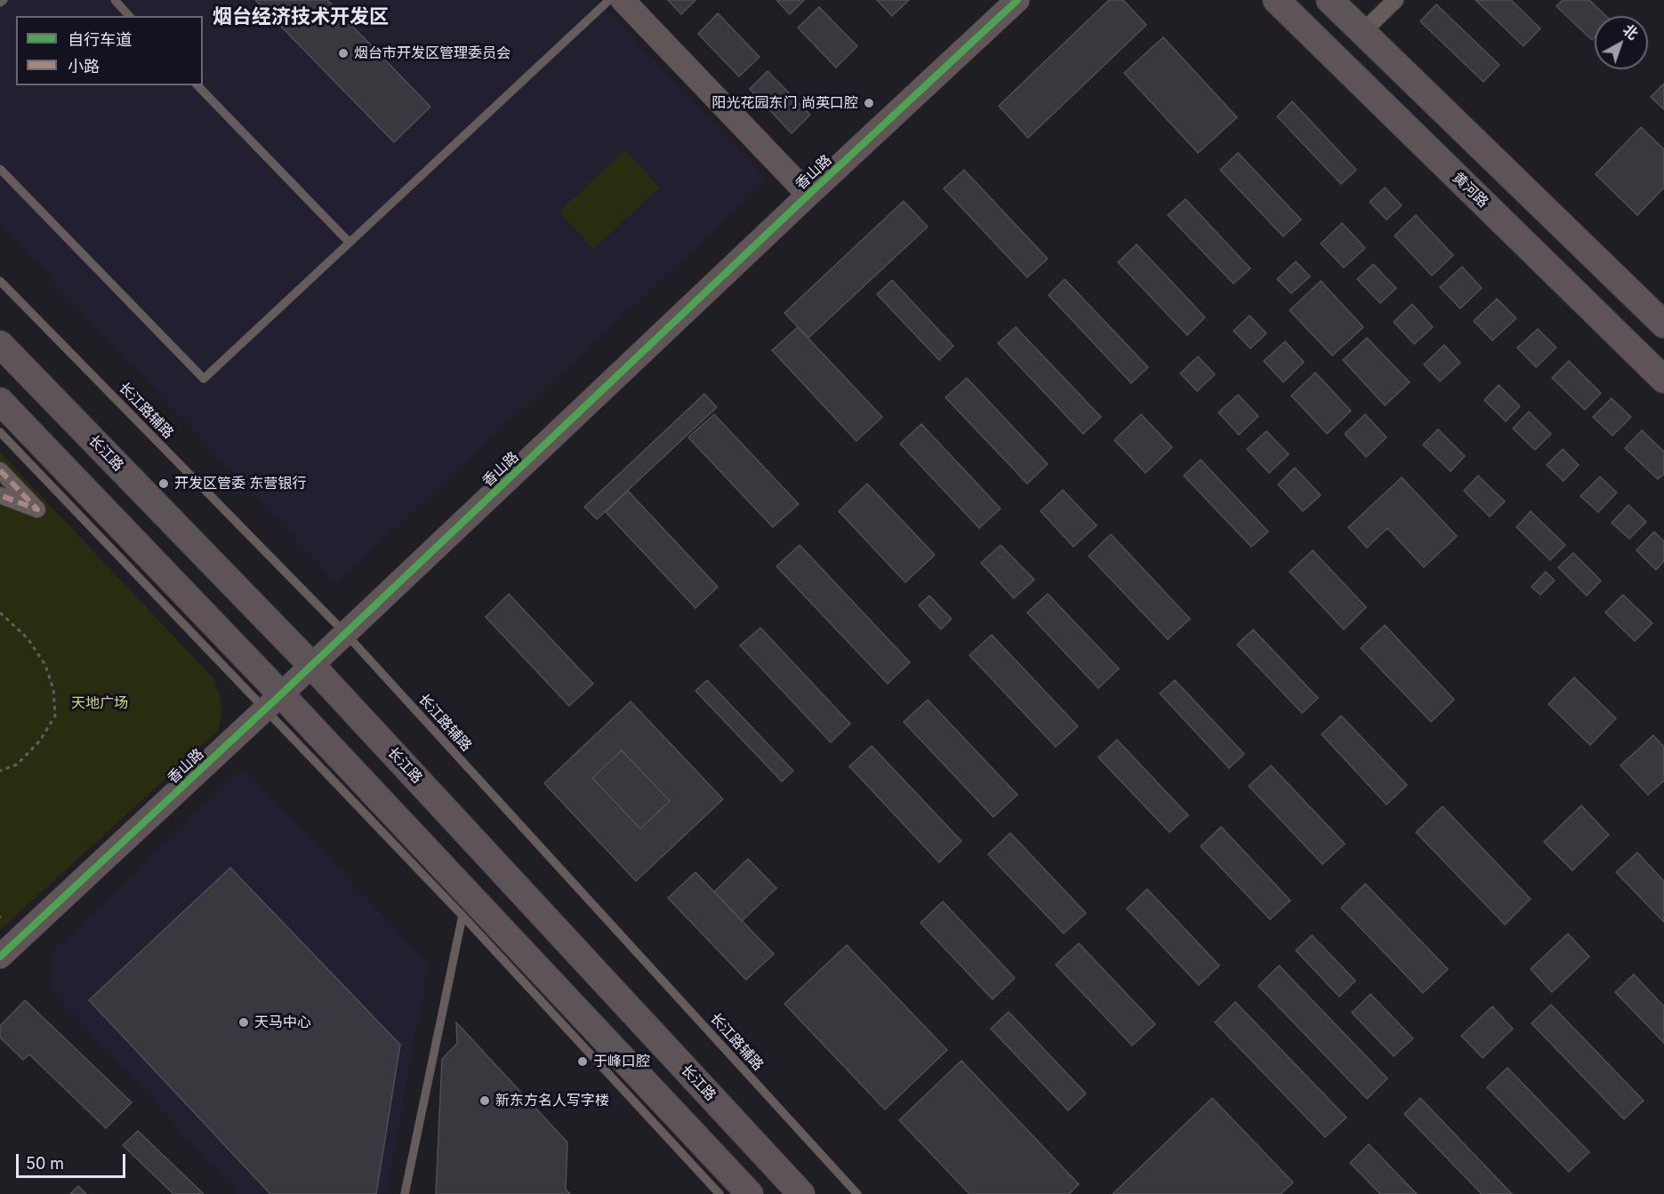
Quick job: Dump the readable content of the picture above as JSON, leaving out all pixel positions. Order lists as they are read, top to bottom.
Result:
{
  "streets": {
    "main road": ["黄河路", "长江路"],
    "street": ["香山路"],
    "lane": ["长江路辅路"]
  },
  "crossings": [
    ["香山路", "长江路辅路"],
    ["香山路", "长江路"]
  ],
  "districts": ["烟台经济技术开发区"],
  "parks": ["天地广场"],
  "places": [
    "烟台市开发区管理委员会",
    "阳光花园东门 尚英口腔",
    "开发区管委 东营银行",
    "天马中心",
    "于峰口腔",
    "新东方名人写字楼"
  ],
  "legend": ["自行车道", "小路"],
  "scale_bar": "50 m",
  "north": "top right"
}
